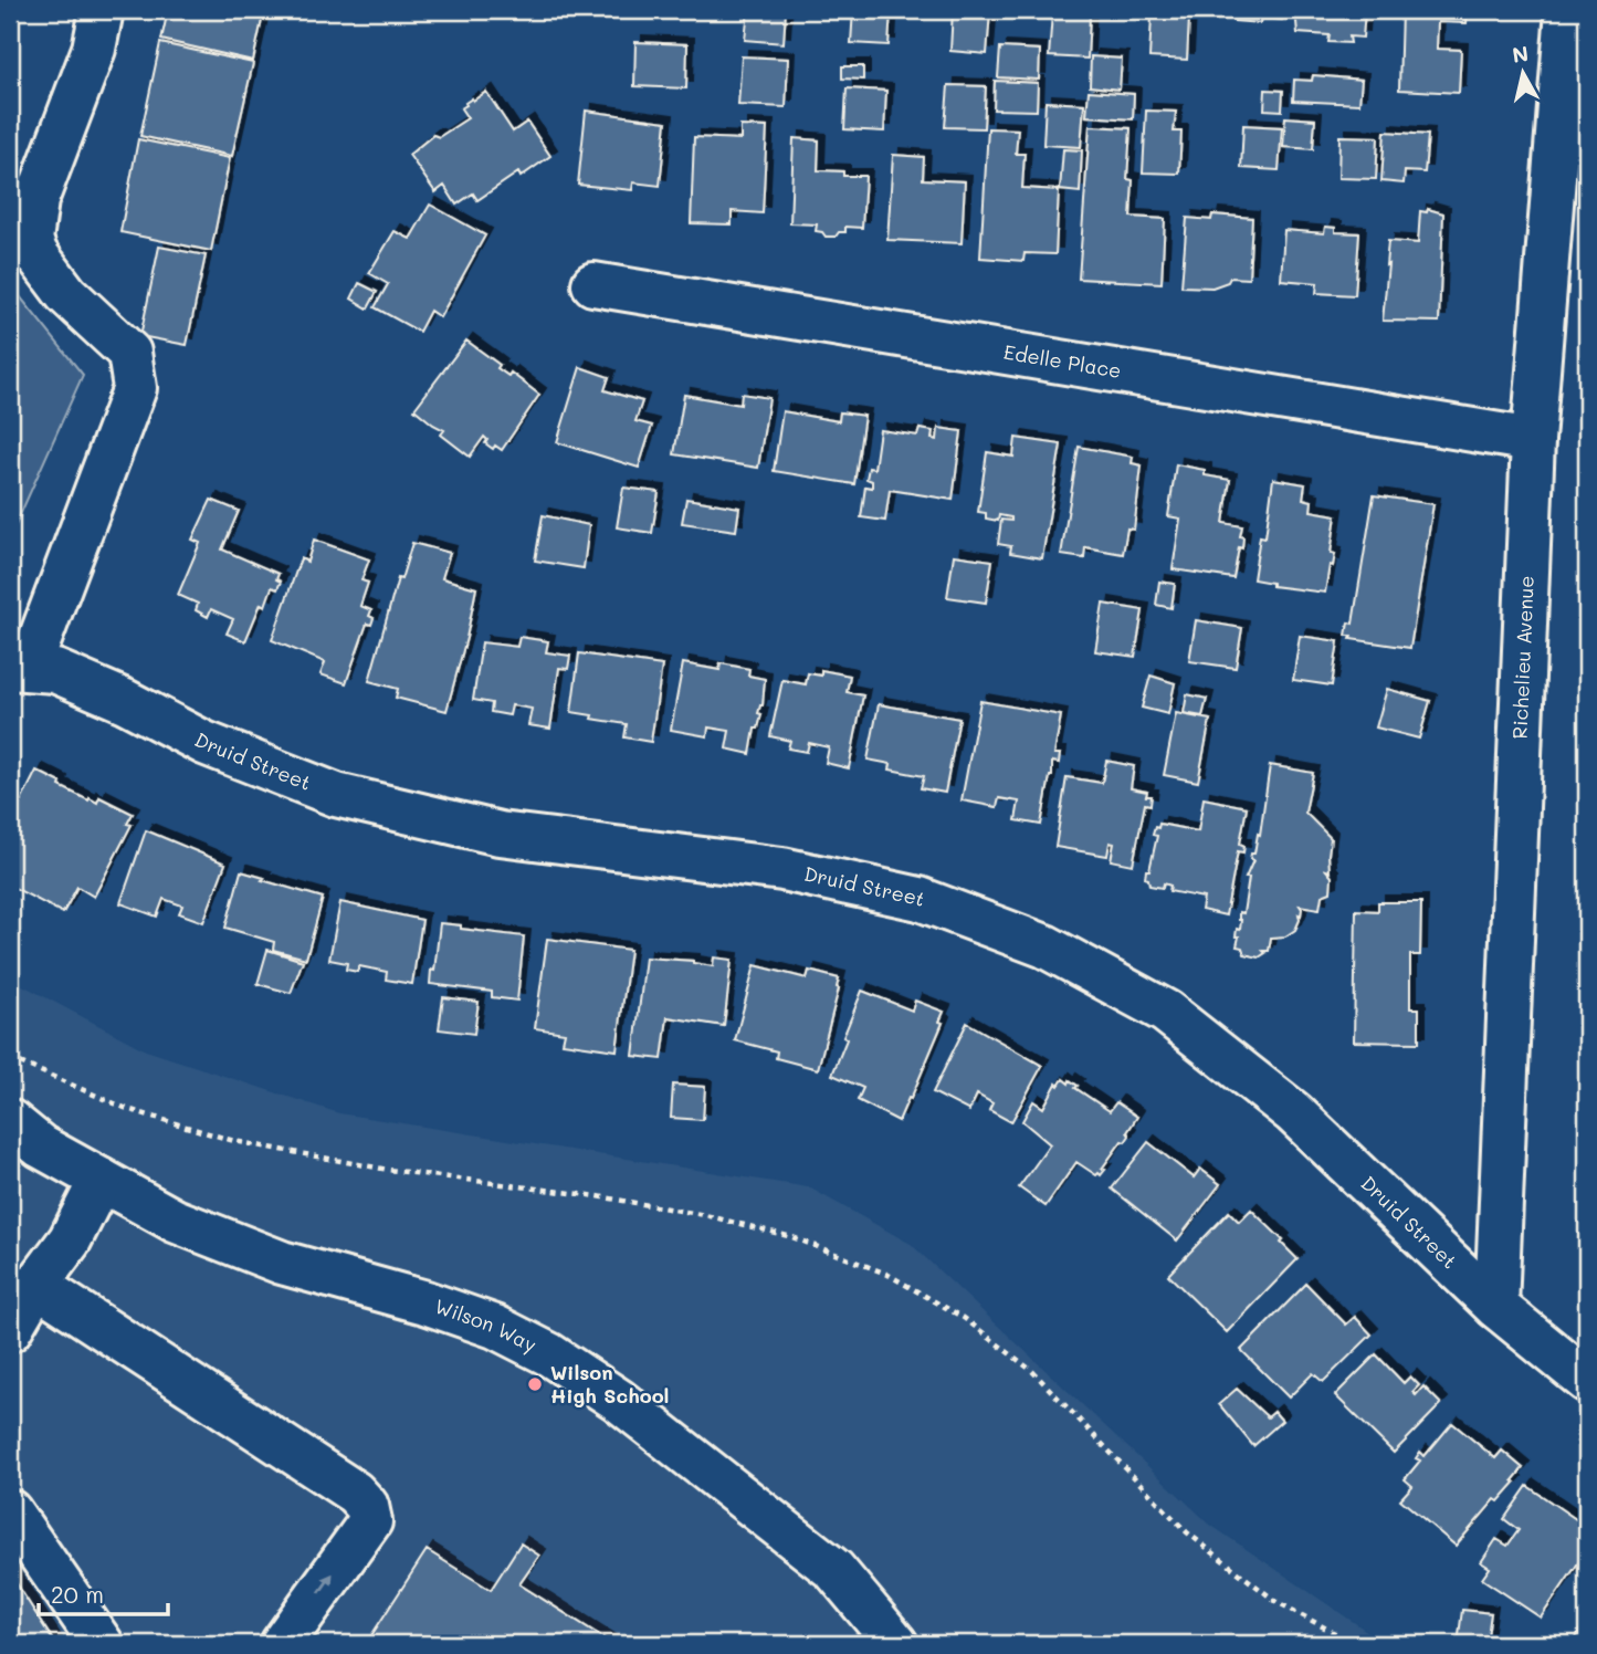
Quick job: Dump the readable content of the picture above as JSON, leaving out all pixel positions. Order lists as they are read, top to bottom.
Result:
{
  "streets": {
    "street": [
      "Edelle Place",
      "Richelieu Avenue",
      "Druid Street",
      "Wilson Way"
    ]
  },
  "crossings": [
    ["Edelle Place", "Richelieu Avenue"],
    ["Richelieu Avenue", "Druid Street"]
  ],
  "places": ["Wilson High School"],
  "scale_bar": "20 m",
  "north": "top"
}
